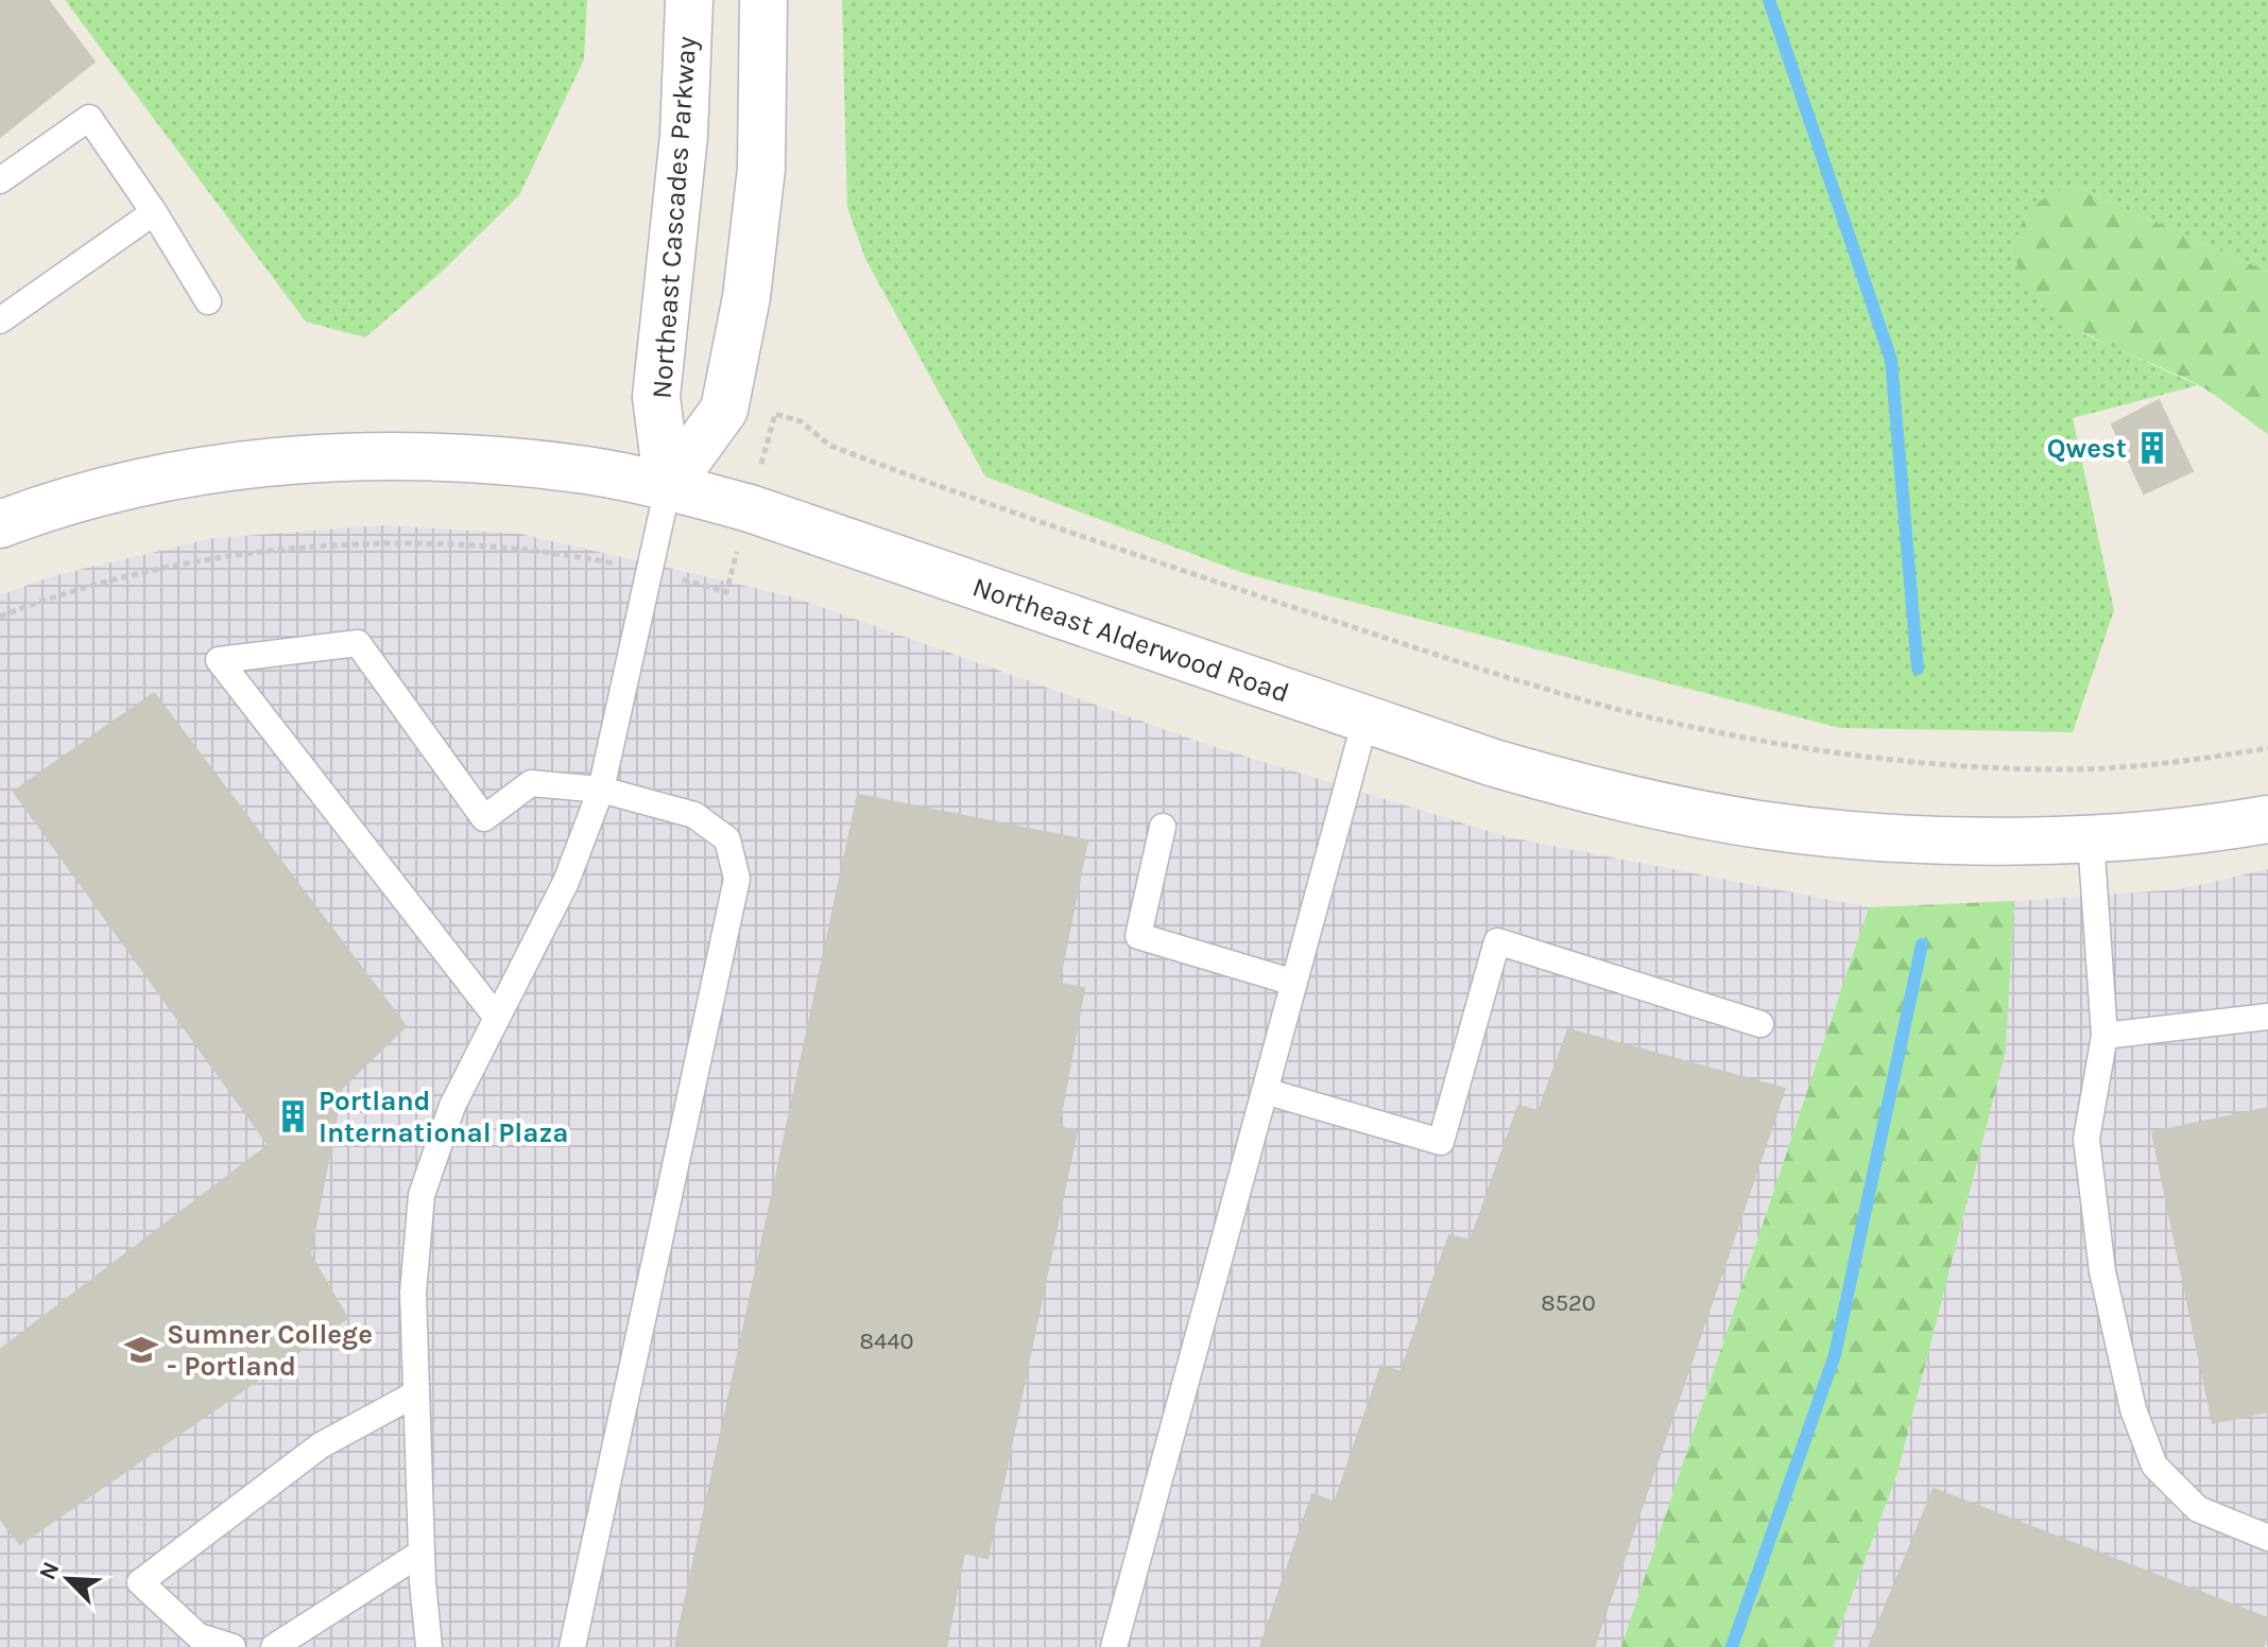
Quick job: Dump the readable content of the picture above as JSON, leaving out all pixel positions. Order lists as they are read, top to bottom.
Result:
{
  "streets": {
    "street": ["Northeast Cascades Parkway", "Northeast Alderwood Road"]
  },
  "crossings": [
    ["Northeast Cascades Parkway", "Northeast Alderwood Road"]
  ],
  "places": {
    "building": ["Qwest", "Portland International Plaza"],
    "school or university": ["Sumner College - Portland"]
  },
  "house_numbers": ["8520", "8440"],
  "north": "top left"
}
